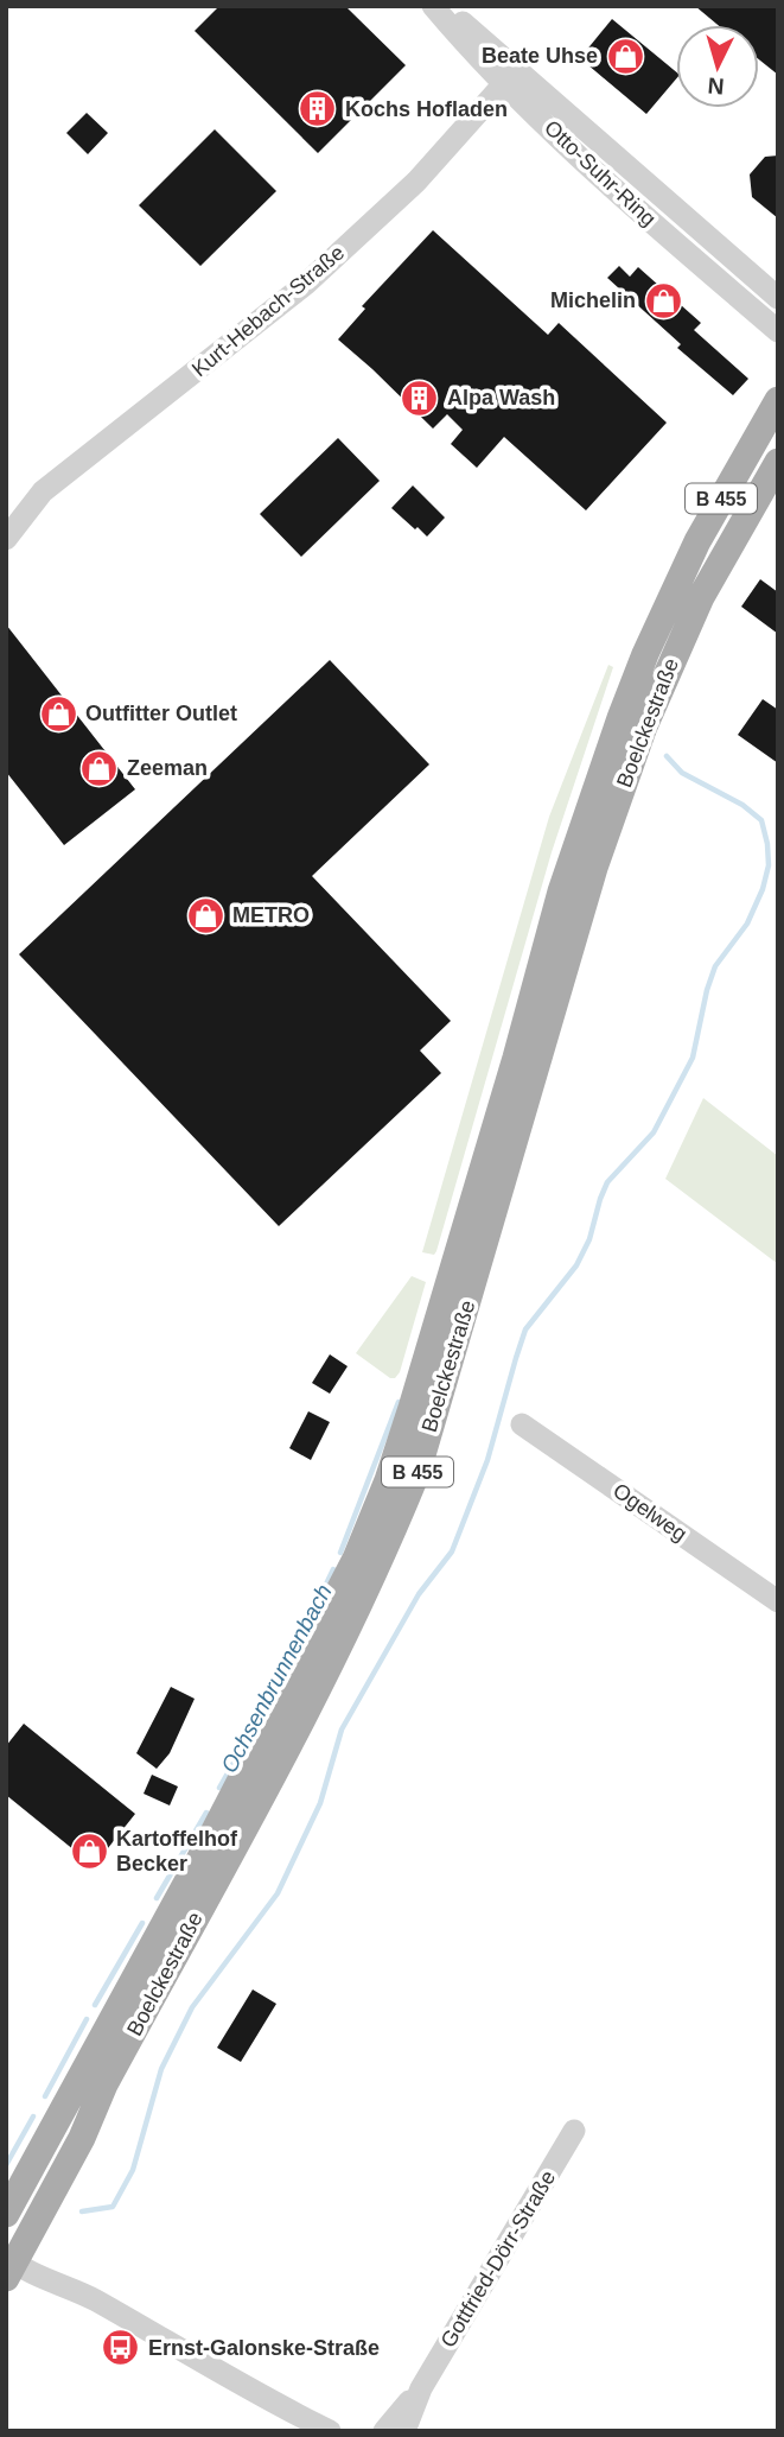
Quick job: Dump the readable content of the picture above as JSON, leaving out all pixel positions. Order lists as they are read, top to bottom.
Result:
{
  "streets": {
    "main road": ["B 455", "Boelckestraße"],
    "street": [
      "Otto-Suhr-Ring",
      "Kurt-Hebach-Straße",
      "Ogelweg",
      "Gottfried-Dörr-Straße"
    ]
  },
  "crossings": [
    ["Otto-Suhr-Ring", "Kurt-Hebach-Straße"]
  ],
  "water": ["Ochsenbrunnenbach"],
  "places": {
    "shop": [
      "Beate Uhse",
      "Michelin",
      "Outfitter Outlet",
      "Zeeman",
      "METRO",
      "Kartoffelhof Becker"
    ],
    "building": ["Kochs Hofladen", "Alpa Wash"],
    "bus stop": ["Ernst-Galonske-Straße"]
  },
  "north": "bottom"
}
